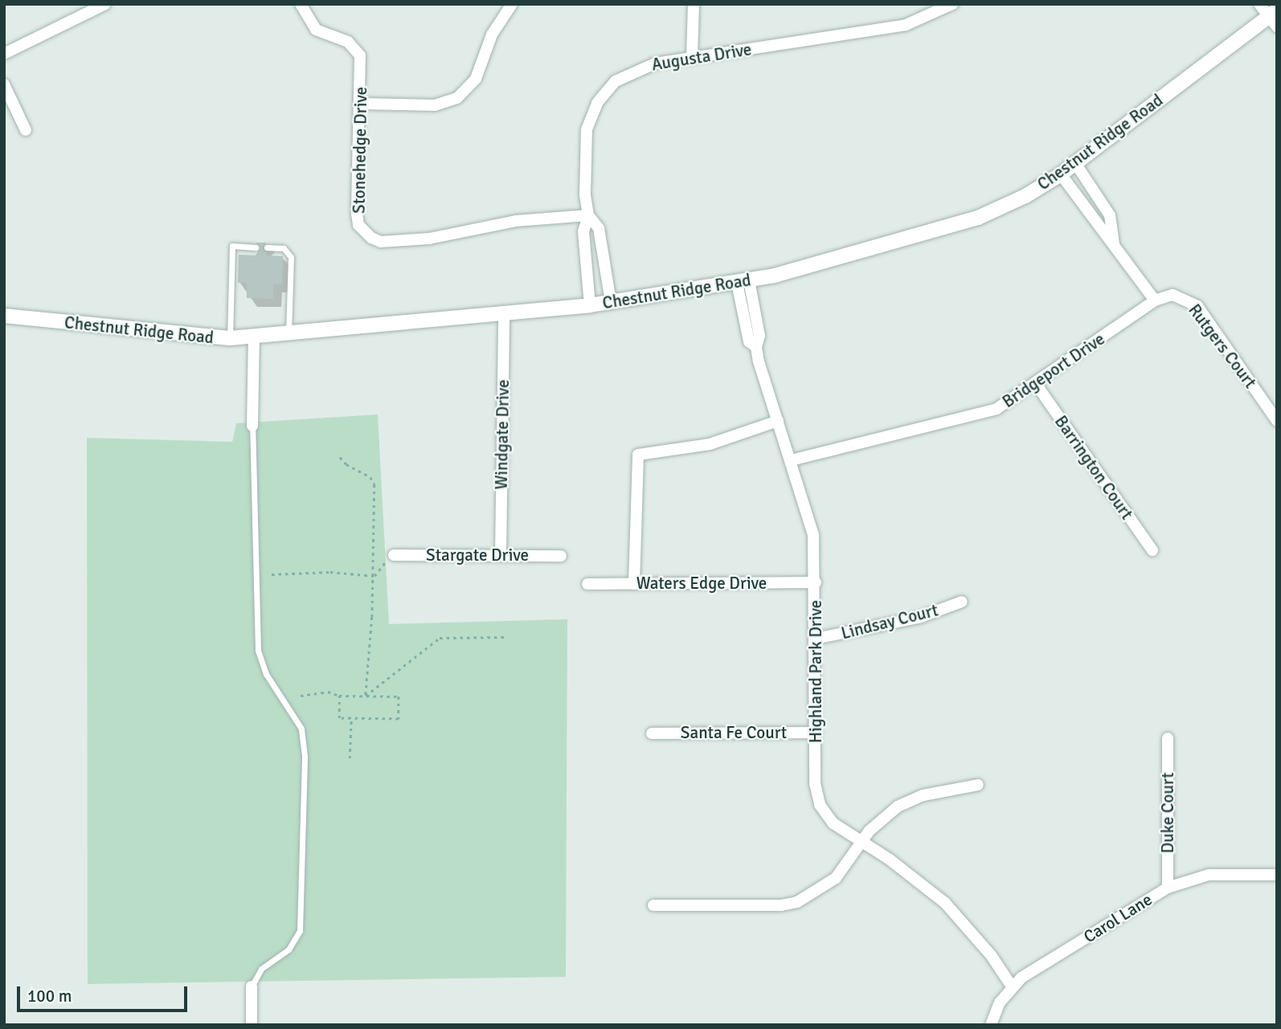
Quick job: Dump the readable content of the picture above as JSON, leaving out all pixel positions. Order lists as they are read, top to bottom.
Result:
{
  "streets": {
    "street": [
      "Augusta Drive",
      "Chestnut Ridge Road",
      "Stonehedge Drive",
      "Rutgers Court",
      "Bridgeport Drive",
      "Windgate Drive",
      "Barrington Court",
      "Stargate Drive",
      "Waters Edge Drive",
      "Lindsay Court",
      "Highland Park Drive",
      "Santa Fe Court",
      "Duke Court",
      "Carol Lane"
    ]
  },
  "crossings": [
    ["Augusta Drive", "Chestnut Ridge Road"],
    ["Augusta Drive", "Stonehedge Drive"],
    ["Chestnut Ridge Road", "Windgate Drive"],
    ["Chestnut Ridge Road", "Highland Park Drive"],
    ["Rutgers Court", "Bridgeport Drive"],
    ["Bridgeport Drive", "Barrington Court"],
    ["Bridgeport Drive", "Highland Park Drive"],
    ["Windgate Drive", "Stargate Drive"],
    ["Waters Edge Drive", "Highland Park Drive"],
    ["Lindsay Court", "Highland Park Drive"],
    ["Highland Park Drive", "Santa Fe Court"],
    ["Highland Park Drive", "Carol Lane"],
    ["Duke Court", "Carol Lane"]
  ],
  "scale_bar": "100 m"
}
